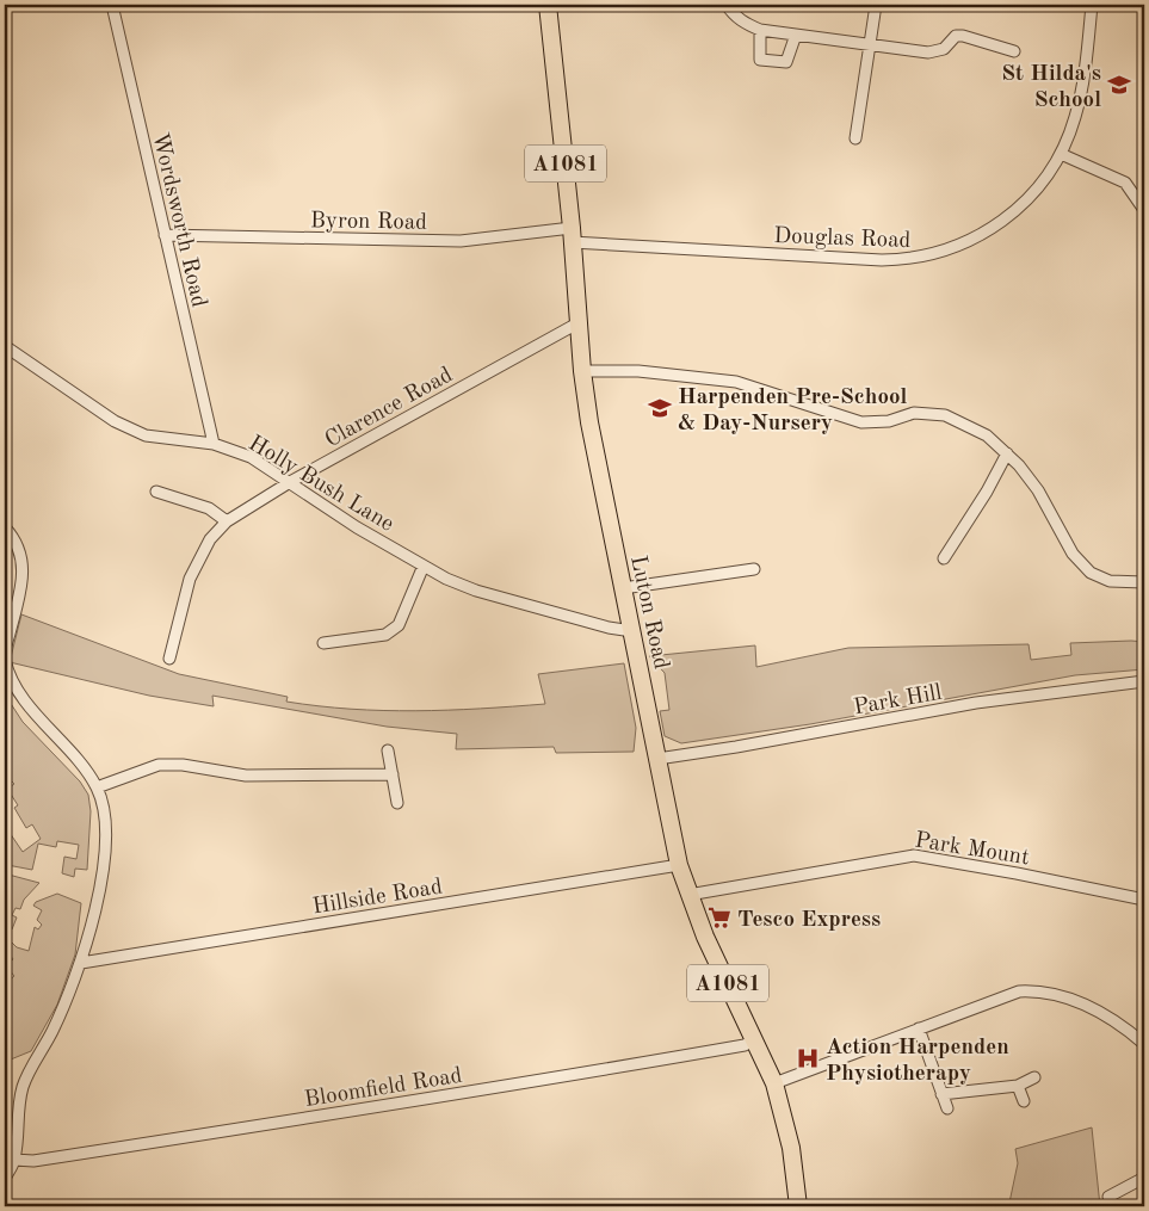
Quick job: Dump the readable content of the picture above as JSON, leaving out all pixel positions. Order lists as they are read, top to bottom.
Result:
{
  "streets": {
    "main road": ["A1081", "Luton Road"],
    "street": [
      "Wordsworth Road",
      "Byron Road",
      "Douglas Road",
      "Clarence Road",
      "Holly Bush Lane",
      "Park Hill",
      "Park Mount",
      "Hillside Road",
      "Bloomfield Road"
    ]
  },
  "crossings": [
    ["Wordsworth Road", "Byron Road"],
    ["Wordsworth Road", "Holly Bush Lane"],
    ["Byron Road", "Douglas Road"],
    ["Byron Road", "Luton Road"],
    ["Douglas Road", "Luton Road"],
    ["Clarence Road", "Holly Bush Lane"],
    ["Clarence Road", "Luton Road"],
    ["Holly Bush Lane", "Luton Road"],
    ["Luton Road", "Park Hill"],
    ["Luton Road", "Park Mount"],
    ["Luton Road", "Hillside Road"],
    ["Luton Road", "Bloomfield Road"]
  ],
  "places": {
    "school or university": ["St Hilda's School", "Harpenden Pre-School & Day-Nursery"],
    "supermarket": ["Tesco Express"],
    "hospital": ["Action Harpenden Physiotherapy"]
  }
}
